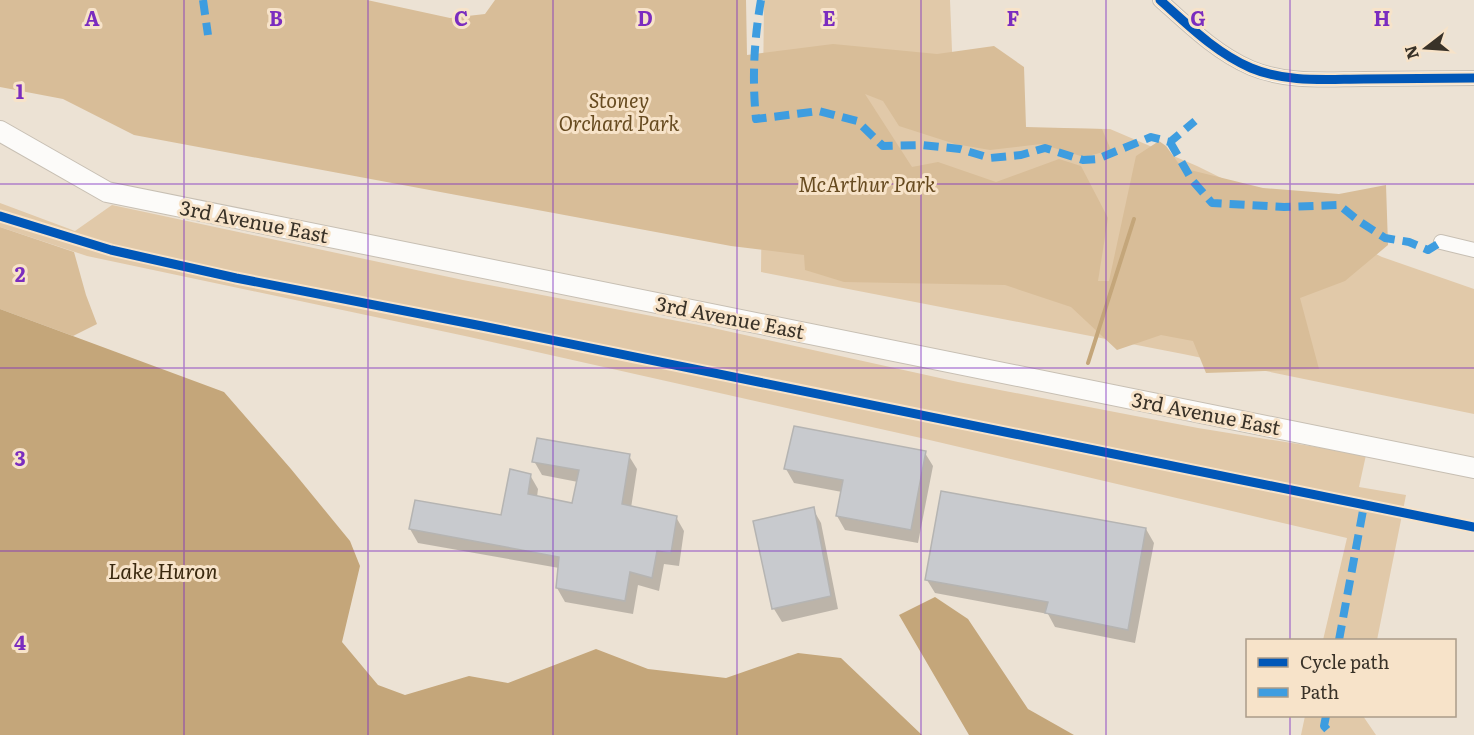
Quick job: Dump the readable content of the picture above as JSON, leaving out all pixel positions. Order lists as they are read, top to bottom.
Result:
{
  "streets": {
    "main road": ["3rd Avenue East"]
  },
  "water": ["Lake Huron"],
  "parks": ["Stoney Orchard Park", "McArthur Park"],
  "legend": ["Cycle path", "Path"],
  "north": "left",
  "grid": {
    "columns": [
      "A",
      "B",
      "C",
      "D",
      "E",
      "F",
      "G",
      "H"
    ],
    "rows": [
      "1",
      "2",
      "3",
      "4"
    ]
  }
}
